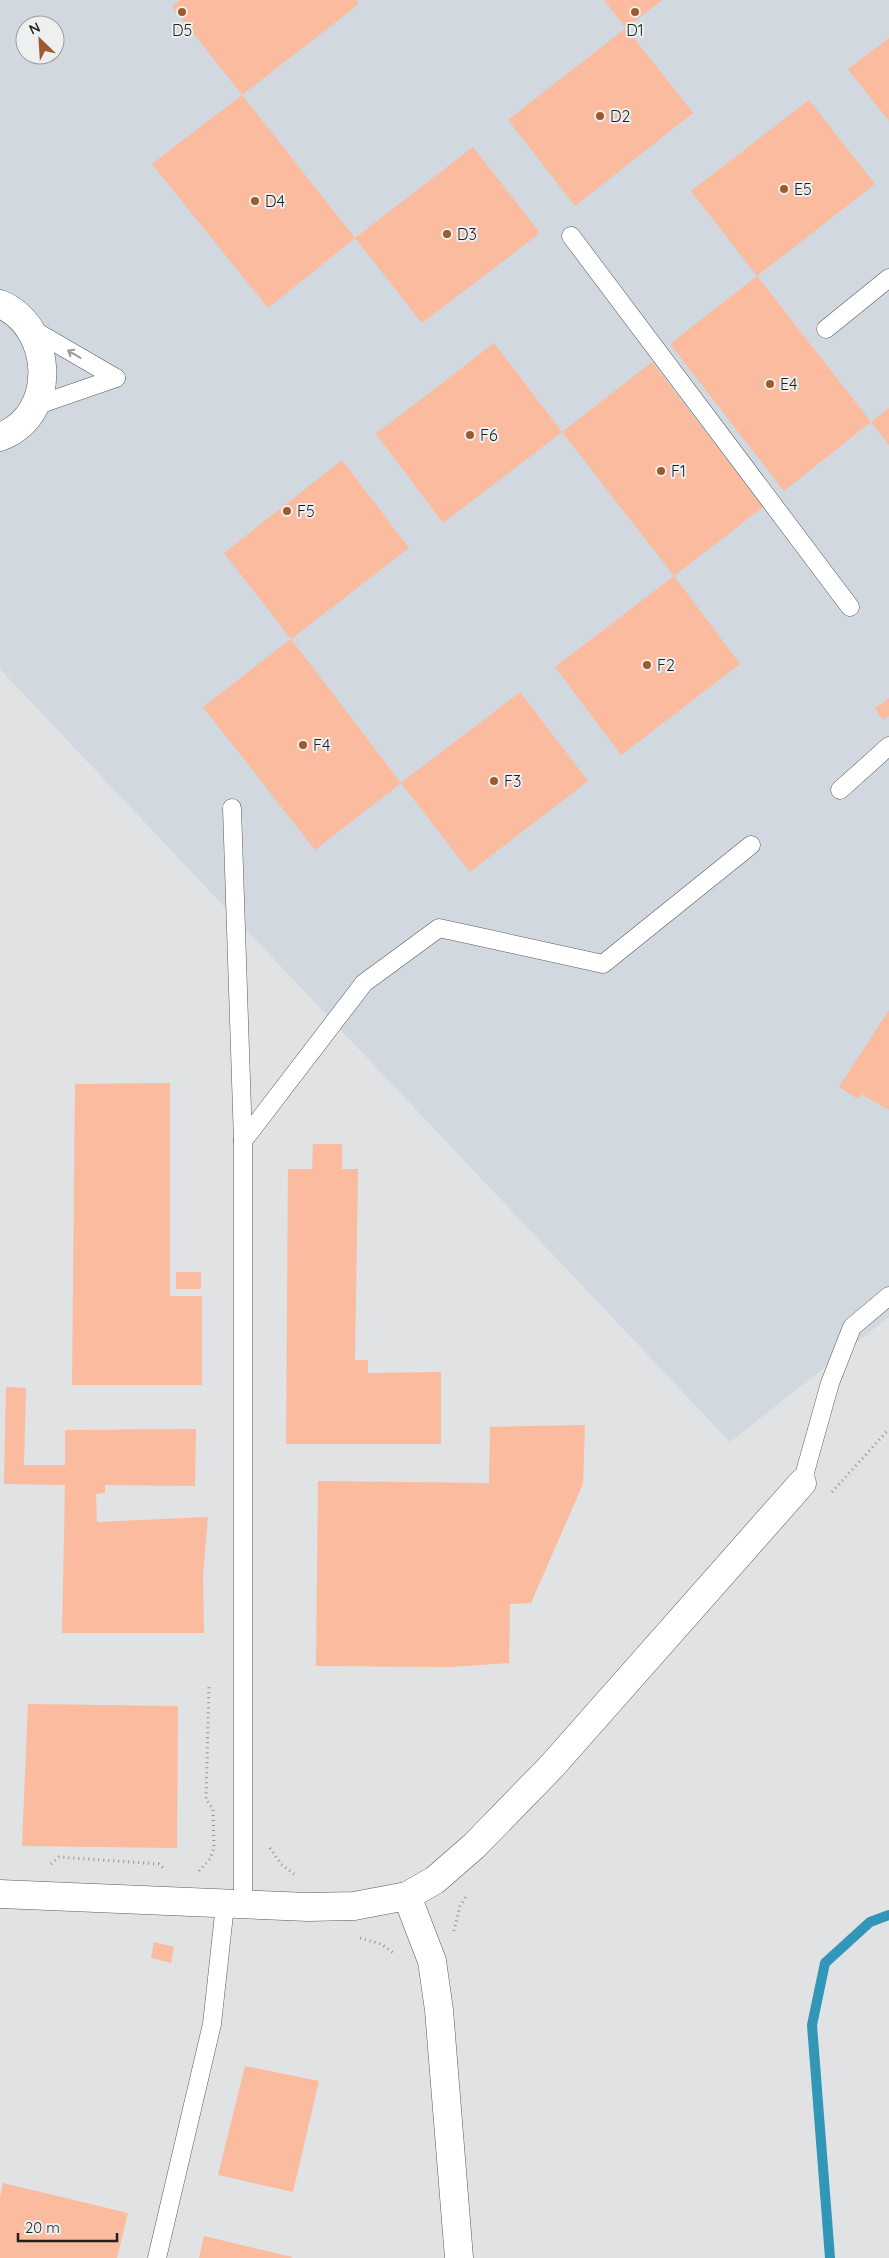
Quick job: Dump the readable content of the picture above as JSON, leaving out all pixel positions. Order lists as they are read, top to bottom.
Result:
{
  "places": [
    "D5",
    "D1",
    "D2",
    "E5",
    "D4",
    "D3",
    "E4",
    "F6",
    "F1",
    "F5",
    "F2",
    "F4",
    "F3"
  ],
  "scale_bar": "20 m",
  "north": "top left"
}
